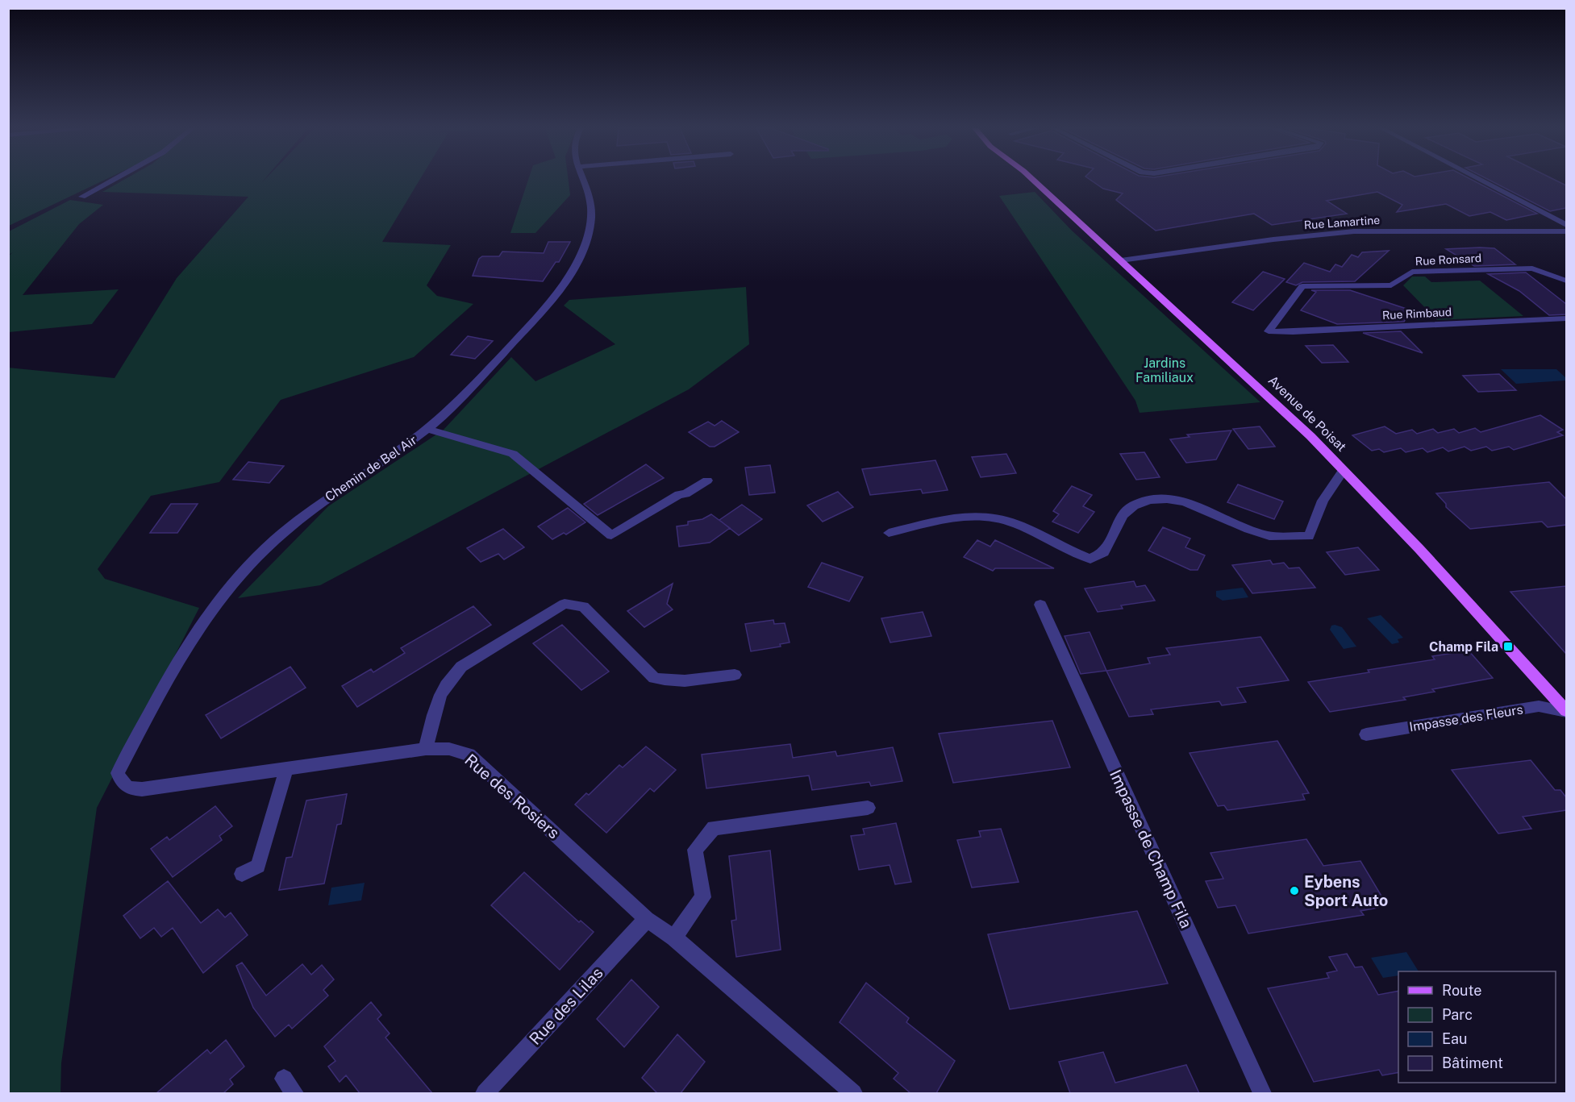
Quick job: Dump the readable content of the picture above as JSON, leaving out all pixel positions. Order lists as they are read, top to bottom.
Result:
{
  "streets": {
    "main road": ["Avenue de Poisat"],
    "street": [
      "Rue Lamartine",
      "Rue Ronsard",
      "Rue Rimbaud",
      "Chemin de Bel Air",
      "Impasse des Fleurs",
      "Rue des Rosiers",
      "Impasse de Champ Fila",
      "Rue des Lilas"
    ]
  },
  "crossings": [
    ["Rue Lamartine", "Avenue de Poisat"],
    ["Rue Ronsard", "Rue Rimbaud"],
    ["Avenue de Poisat", "Impasse des Fleurs"],
    ["Chemin de Bel Air", "Rue des Rosiers"],
    ["Rue des Rosiers", "Rue des Lilas"]
  ],
  "parks": ["Jardins Familiaux"],
  "places": {
    "transit": ["Champ Fila"],
    "other": ["Eybens Sport Auto"]
  },
  "legend": [
    "Route",
    "Parc",
    "Eau",
    "Bâtiment"
  ]
}
